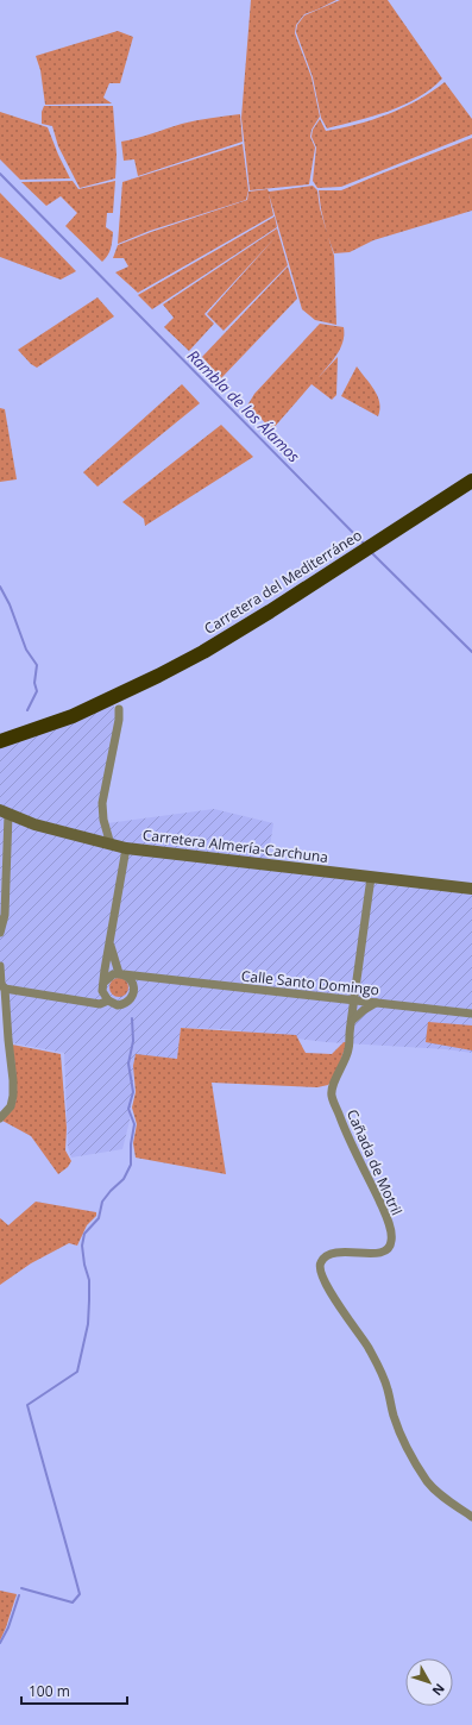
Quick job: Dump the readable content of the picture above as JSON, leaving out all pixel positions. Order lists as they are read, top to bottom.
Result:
{
  "streets": {
    "highway": ["Carretera del Mediterráneo"],
    "main road": ["Carretera Almería-Carchuna"],
    "street": ["Calle Santo Domingo", "Cañada de Motril"]
  },
  "crossings": [
    ["Carretera Almería-Carchuna", "Cañada de Motril"],
    ["Calle Santo Domingo", "Cañada de Motril"]
  ],
  "water": ["Rambla de los Álamos"],
  "scale_bar": "100 m",
  "north": "bottom right"
}
